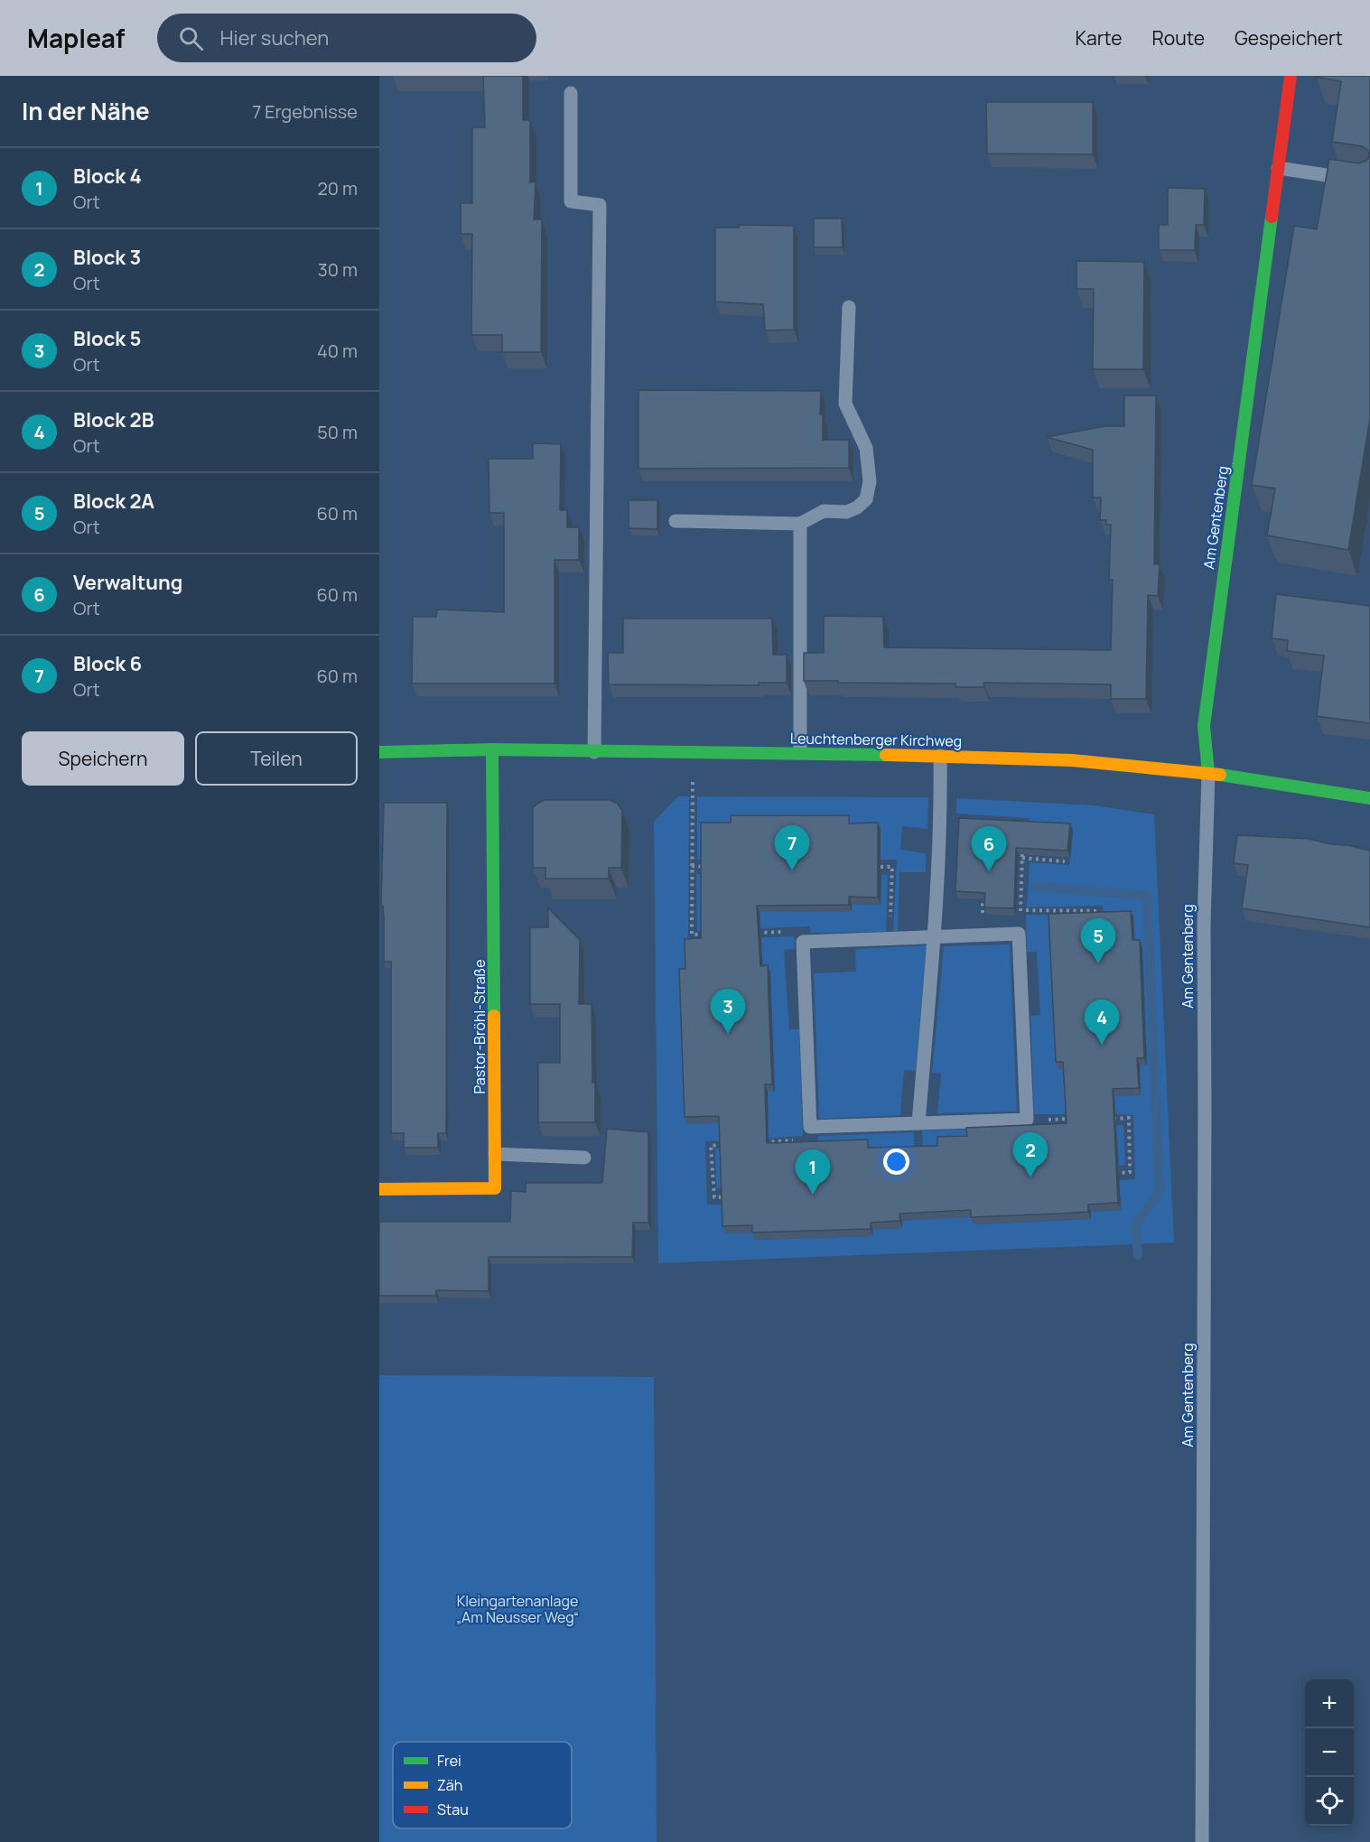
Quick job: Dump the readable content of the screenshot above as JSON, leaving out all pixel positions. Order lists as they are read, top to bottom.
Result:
{
  "streets": {
    "street": ["Am Gentenberg", "Leuchtenberger Kirchweg", "Pastor-Bröhl-Straße"]
  },
  "crossings": [
    ["Am Gentenberg", "Leuchtenberger Kirchweg"],
    ["Leuchtenberger Kirchweg", "Pastor-Bröhl-Straße"]
  ],
  "parks": ["Kleingartenanlage „Am Neusser Weg“"],
  "legend": ["Frei", "Zäh", "Stau"],
  "page": {
    "header": "Mapleaf",
    "search": "Hier suchen",
    "nav": ["Karte", "Route", "Gespeichert"],
    "heading": ["In der Nähe", "7 Ergebnisse"],
    "list": [
      {
        "mark": "1",
        "name": "Block 4",
        "note": "Ort",
        "value": "20 m"
      },
      {
        "mark": "2",
        "name": "Block 3",
        "note": "Ort",
        "value": "30 m"
      },
      {
        "mark": "3",
        "name": "Block 5",
        "note": "Ort",
        "value": "40 m"
      },
      {
        "mark": "4",
        "name": "Block 2B",
        "note": "Ort",
        "value": "50 m"
      },
      {
        "mark": "5",
        "name": "Block 2A",
        "note": "Ort",
        "value": "60 m"
      },
      {
        "mark": "6",
        "name": "Verwaltung",
        "note": "Ort",
        "value": "60 m"
      },
      {
        "mark": "7",
        "name": "Block 6",
        "note": "Ort",
        "value": "60 m"
      }
    ],
    "buttons": ["Speichern", "Teilen"],
    "pins": [
      "7",
      "6",
      "5",
      "3",
      "4",
      "2",
      "1"
    ],
    "map_buttons": ["+", "−"]
  }
}
